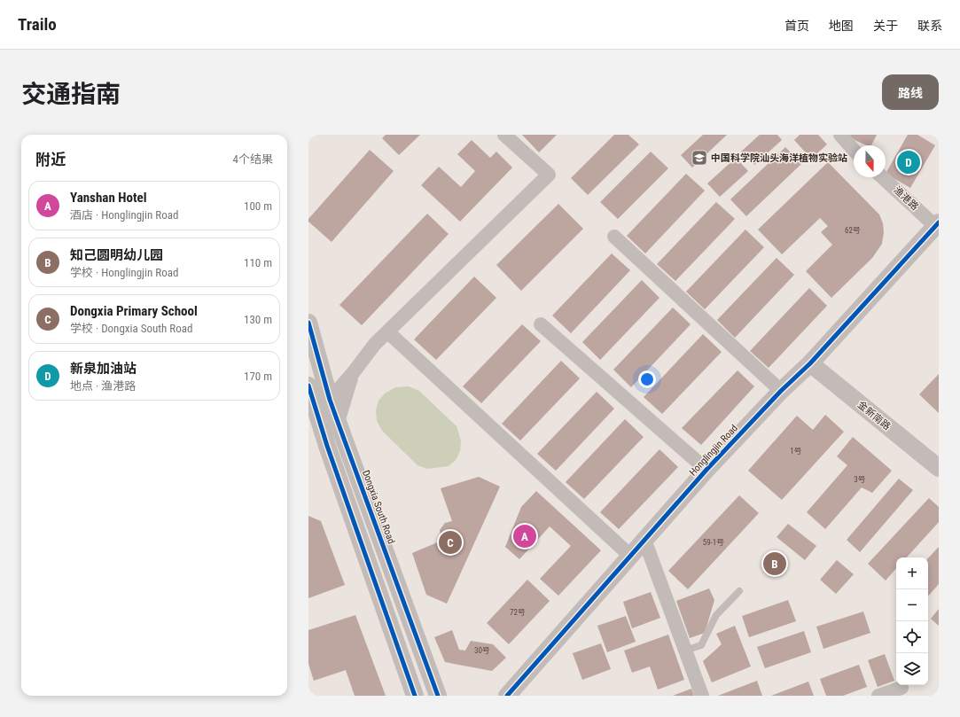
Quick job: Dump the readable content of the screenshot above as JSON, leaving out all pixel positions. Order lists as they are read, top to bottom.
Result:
{
  "streets": {
    "street": [
      "渔港路",
      "金新南路",
      "Honglingjin Road",
      "Dongxia South Road"
    ]
  },
  "crossings": [
    ["渔港路", "Honglingjin Road"],
    ["金新南路", "Honglingjin Road"]
  ],
  "places": {
    "school or university": ["中国科学院汕头海洋植物实验站"]
  },
  "house_numbers": [
    "62号",
    "1号",
    "3号",
    "59-1号",
    "72号",
    "30号"
  ],
  "north": "bottom",
  "page": {
    "header": "Trailo",
    "nav": [
      "首页",
      "地图",
      "关于",
      "联系"
    ],
    "title": "交通指南",
    "buttons": "路线",
    "heading": ["附近", "4个结果"],
    "pins": [
      "D",
      "A",
      "C",
      "B"
    ],
    "list": [
      {
        "mark": "A",
        "name": "Yanshan Hotel",
        "note": "酒店 · Honglingjin Road",
        "value": "100 m"
      },
      {
        "mark": "B",
        "name": "知己圆明幼儿园",
        "note": "学校 · Honglingjin Road",
        "value": "110 m"
      },
      {
        "mark": "C",
        "name": "Dongxia Primary School",
        "note": "学校 · Dongxia South Road",
        "value": "130 m"
      },
      {
        "mark": "D",
        "name": "新泉加油站",
        "note": "地点 · 渔港路",
        "value": "170 m"
      }
    ],
    "map_buttons": ["+", "−"]
  }
}
